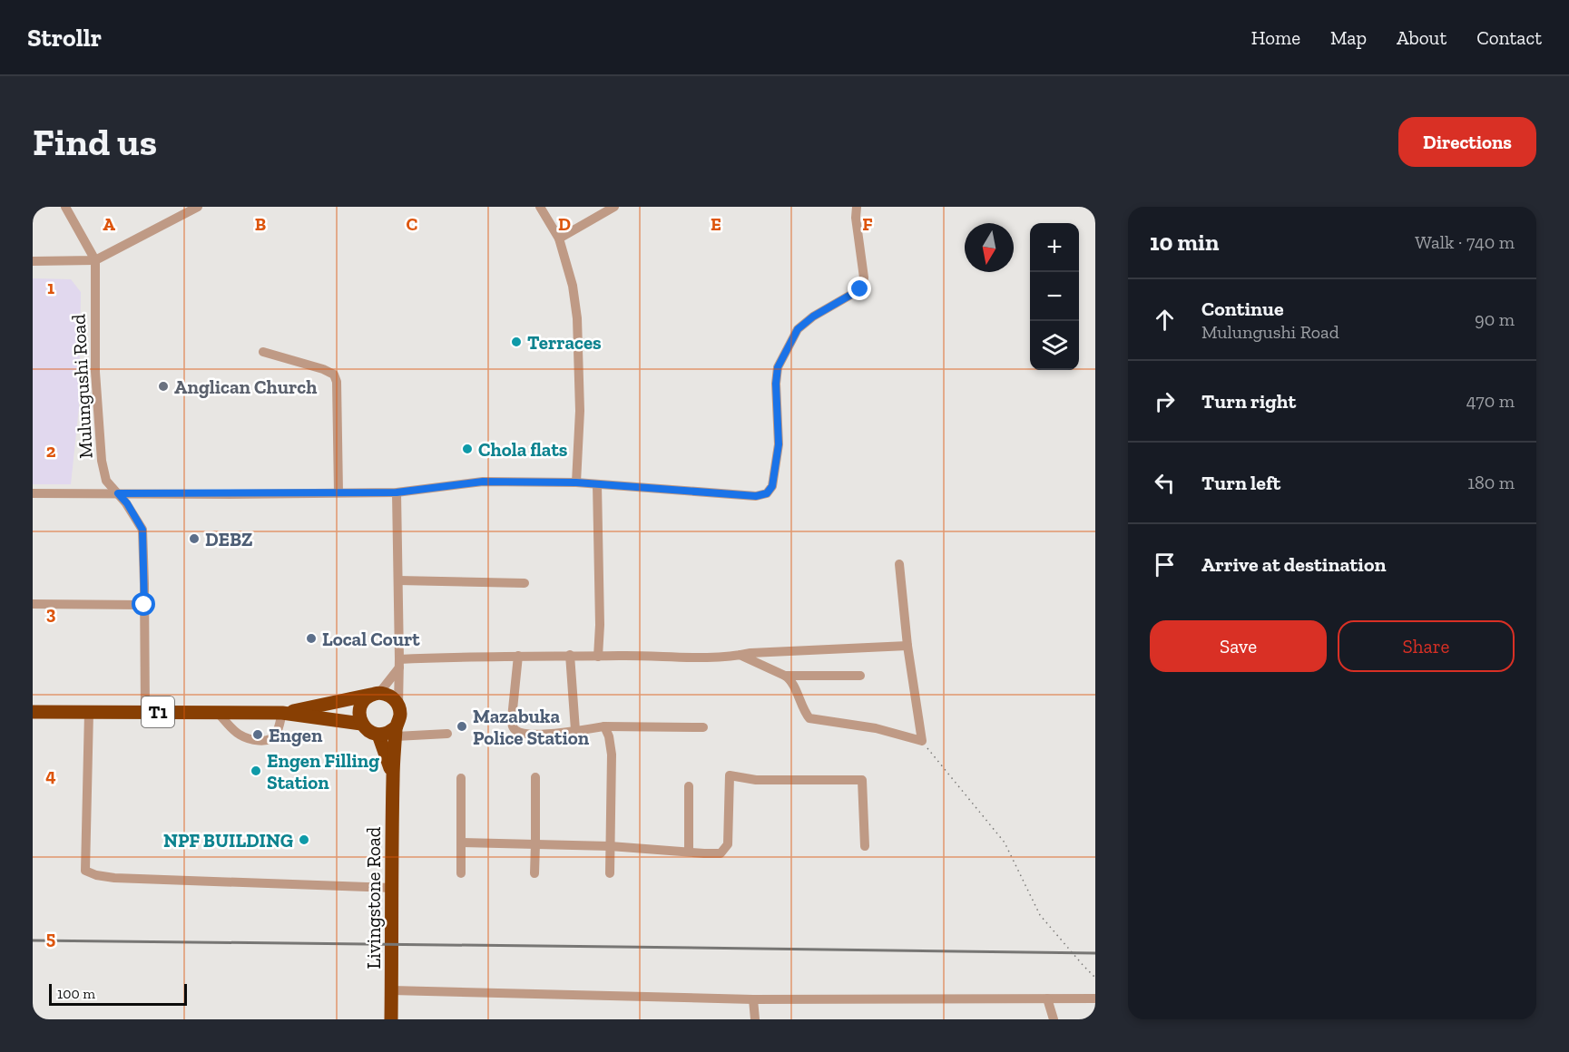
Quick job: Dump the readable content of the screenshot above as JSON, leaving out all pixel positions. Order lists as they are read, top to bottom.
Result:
{
  "streets": {
    "highway": ["T1", "Livingstone Road"],
    "street": ["Mulungushi Road"]
  },
  "crossings": [
    ["Mulungushi Road", "T1"],
    ["T1", "Livingstone Road"]
  ],
  "places": [
    "Terraces",
    "Anglican Church",
    "Chola flats",
    "DEBZ",
    "Local Court",
    "Mazabuka Police Station",
    "Engen",
    "Engen Filling Station",
    "NPF BUILDING"
  ],
  "scale_bar": "100 m",
  "north": "bottom",
  "page": {
    "header": "Strollr",
    "nav": [
      "Home",
      "Map",
      "About",
      "Contact"
    ],
    "buttons": [
      "Directions",
      ["Save", "Share"]
    ],
    "title": "Find us",
    "heading": ["10 min", "Walk · 740 m"],
    "map_buttons": ["+", "−"],
    "list": [
      ["Continue", "Mulungushi Road", "90 m"],
      ["Turn right", "470 m"],
      ["Turn left", "180 m"],
      "Arrive at destination"
    ],
    "scale": "100 m"
  },
  "grid": {
    "columns": [
      "A",
      "B",
      "C",
      "D",
      "E",
      "F"
    ],
    "rows": [
      "1",
      "2",
      "3",
      "4",
      "5"
    ]
  }
}
